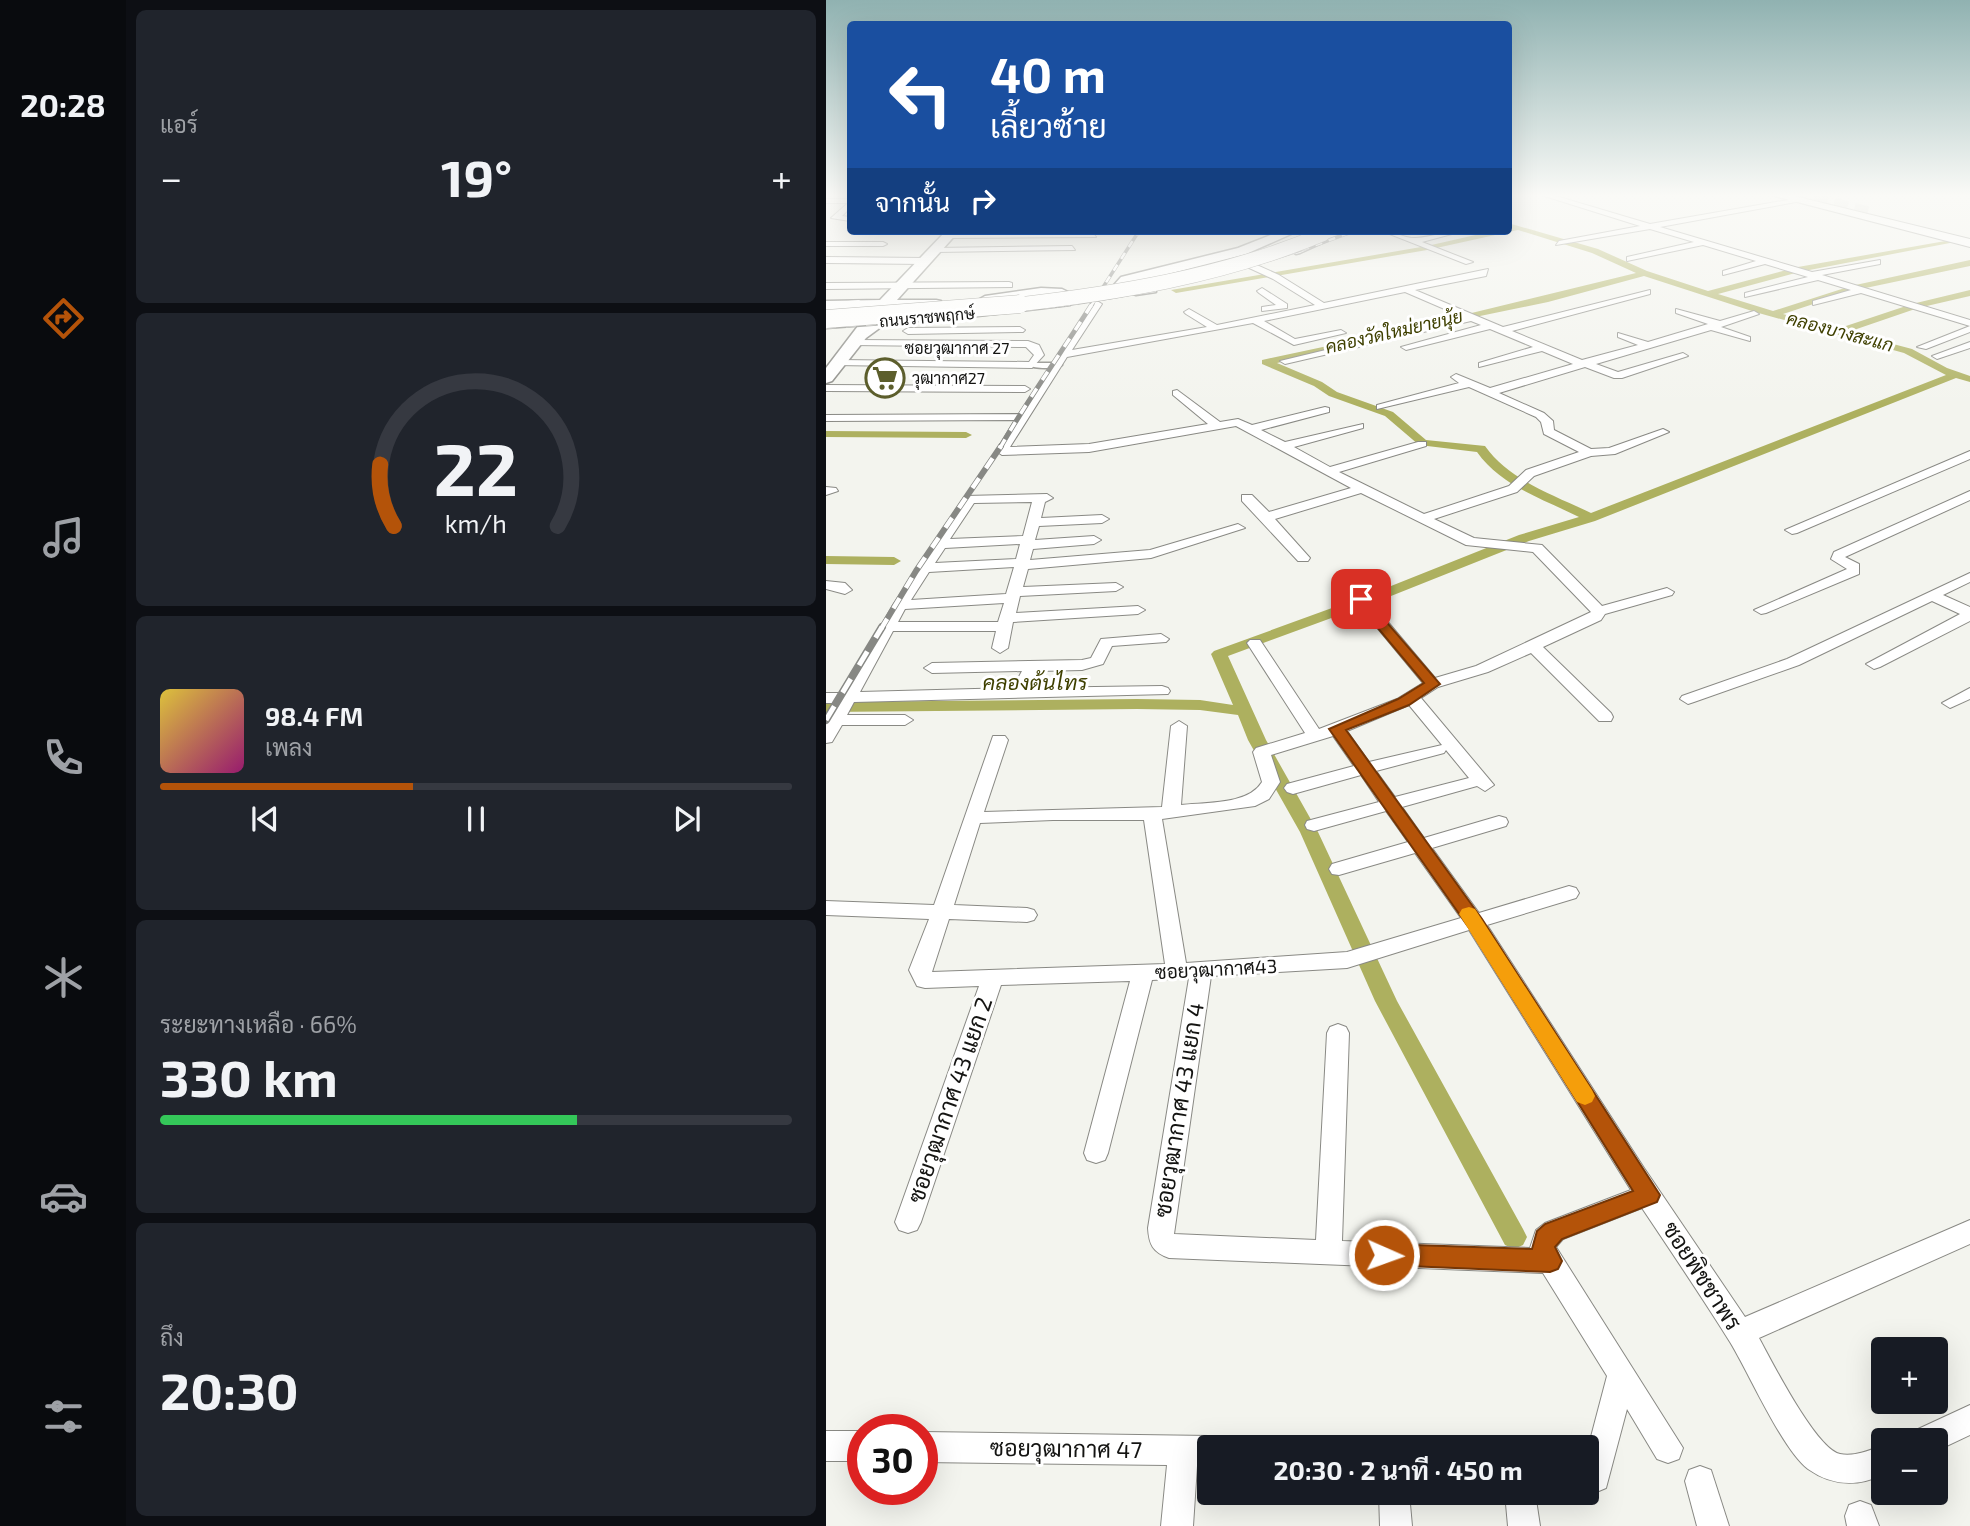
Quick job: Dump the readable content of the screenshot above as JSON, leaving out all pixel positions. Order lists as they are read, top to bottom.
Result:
{
  "streets": {
    "main road": ["ถนนราชพฤกษ์"],
    "street": [
      "ซอยวุฒากาศ 27",
      "ซอยวุฒากาศ43",
      "ซอยวุฒากาศ 43 แยก 2",
      "ซอยวุฒากาศ 43 แยก 4",
      "ซอยพิชชาพร",
      "ซอยวุฒากาศ 47"
    ]
  },
  "crossings": [
    ["ซอยวุฒากาศ43", "ซอยวุฒากาศ 43 แยก 2"],
    ["ซอยวุฒากาศ43", "ซอยวุฒากาศ 43 แยก 4"],
    ["ซอยวุฒากาศ43", "ซอยพิชชาพร"]
  ],
  "water": ["คลองวัดใหม่ยายนุ้ย", "คลองบางสะแก", "คลองต้นไทร"],
  "places": {
    "supermarket": ["วุฒากาศ27"]
  },
  "page": {
    "tabs": "20:28",
    "tile": [
      "แอร์",
      ["ระยะทางเหลือ · 66%", "330 km"],
      ["ถึง", "20:30"]
    ],
    "turn": ["40 m", "เลี้ยวซ้าย"],
    "heat": ["−", "19°", "+"],
    "then": "จากนั้น",
    "song": ["98.4 FM", "เพลง"],
    "map_buttons": ["+", "−"],
    "limit": "30",
    "trip": "20:30 · 2 นาที · 450 m",
    "gauge": ["22", "km/h"]
  }
}
